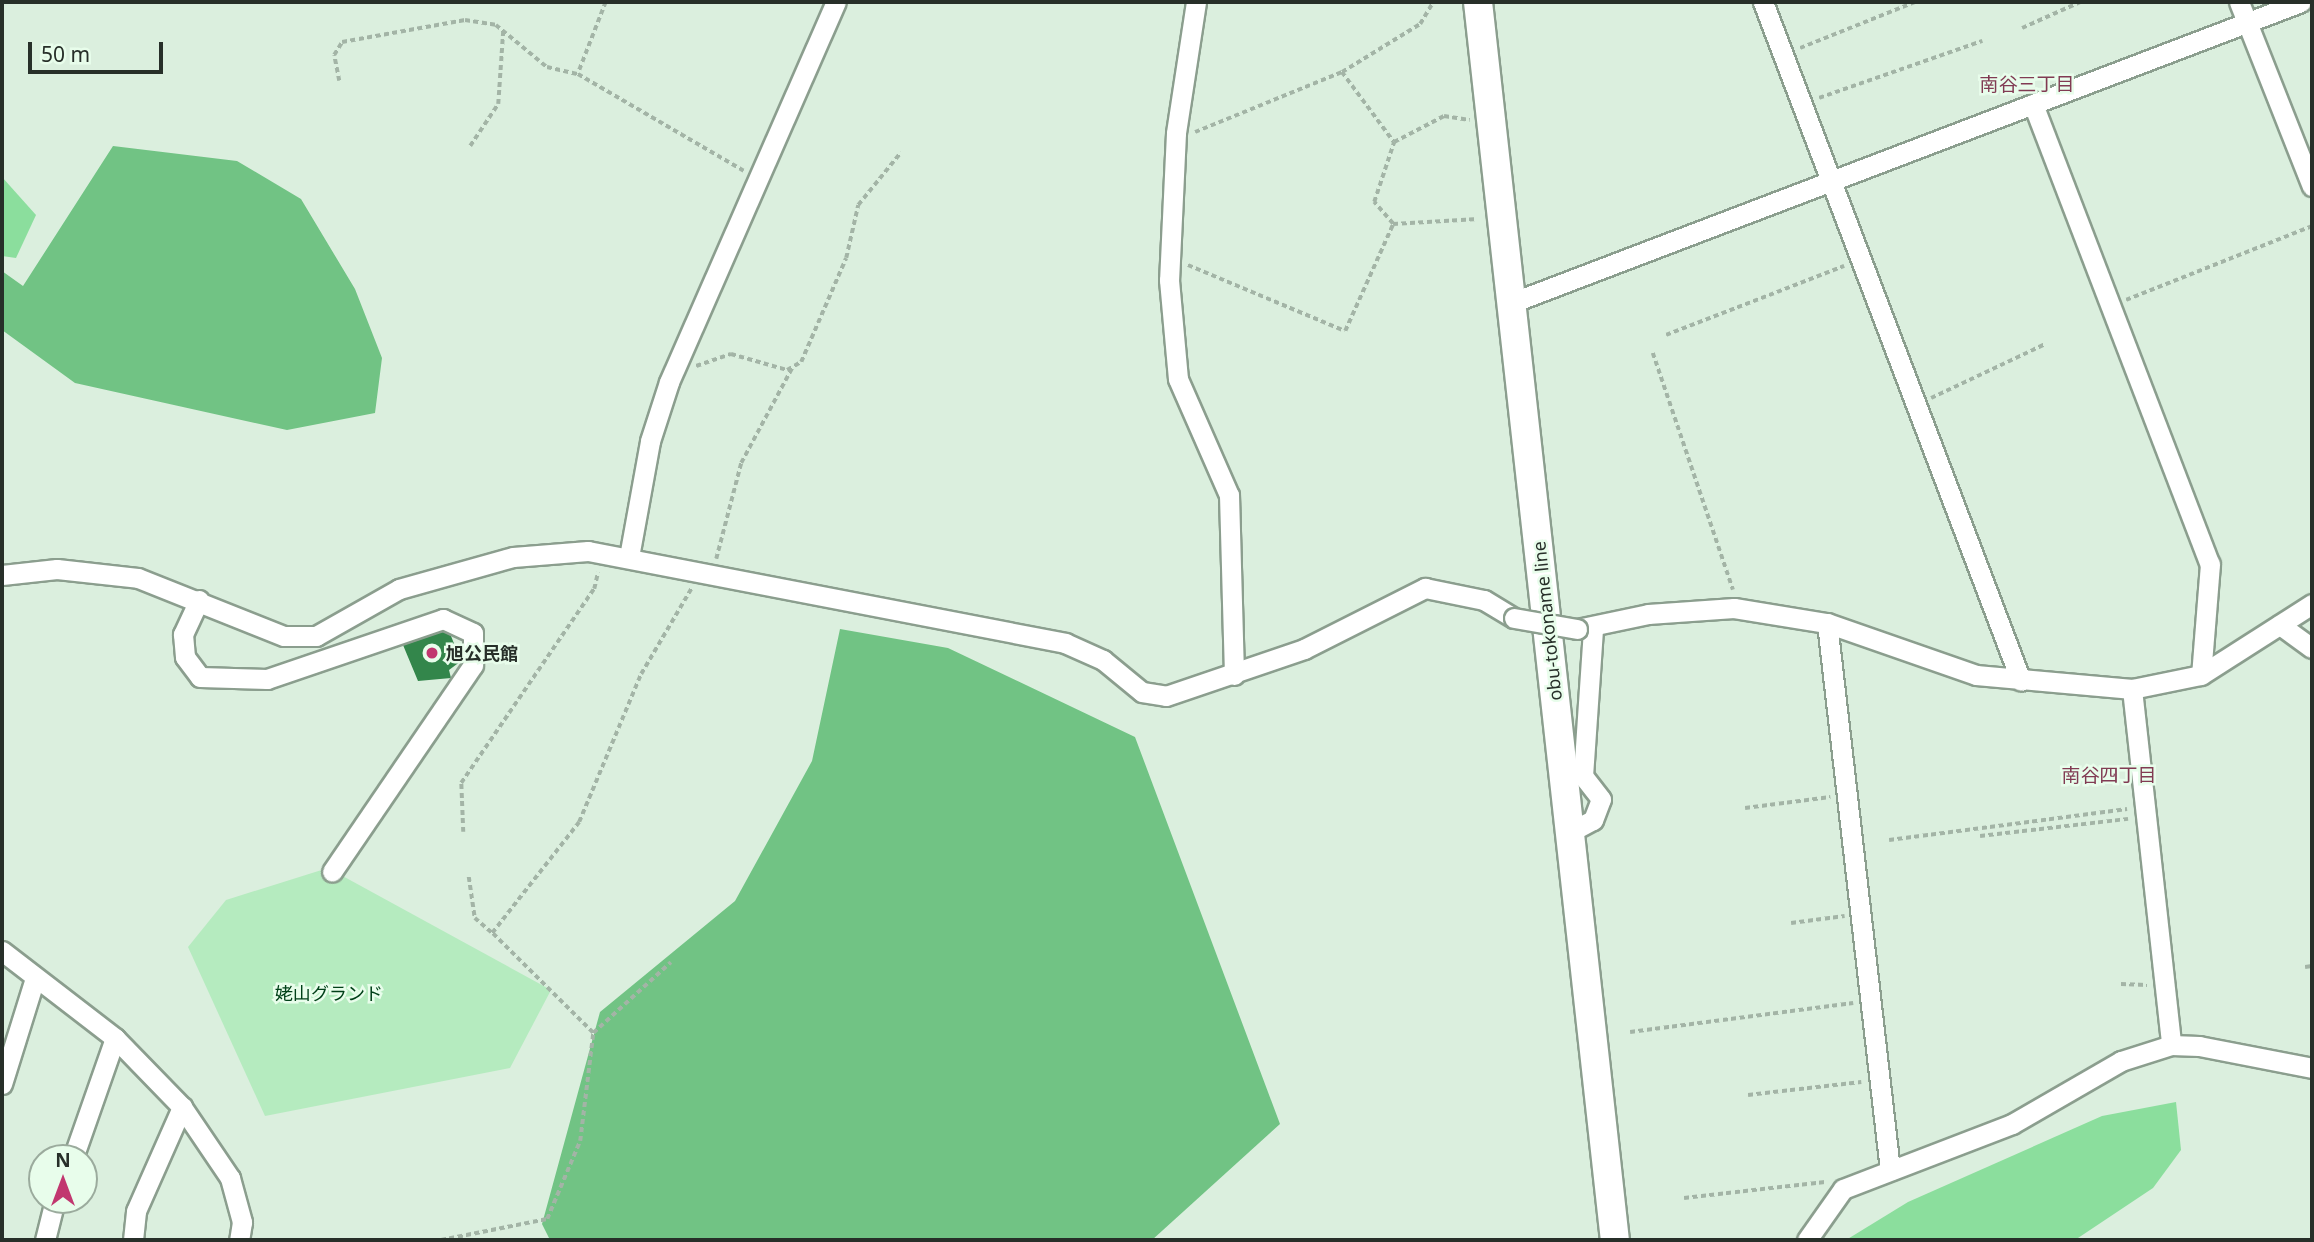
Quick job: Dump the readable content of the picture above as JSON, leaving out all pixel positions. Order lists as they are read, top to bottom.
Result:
{
  "streets": {
    "main road": ["obu-tokoname line"]
  },
  "districts": ["南谷三丁目", "南谷四丁目"],
  "parks": ["姥山グランド"],
  "places": ["旭公民館"],
  "scale_bar": "50 m",
  "north": "top"
}
